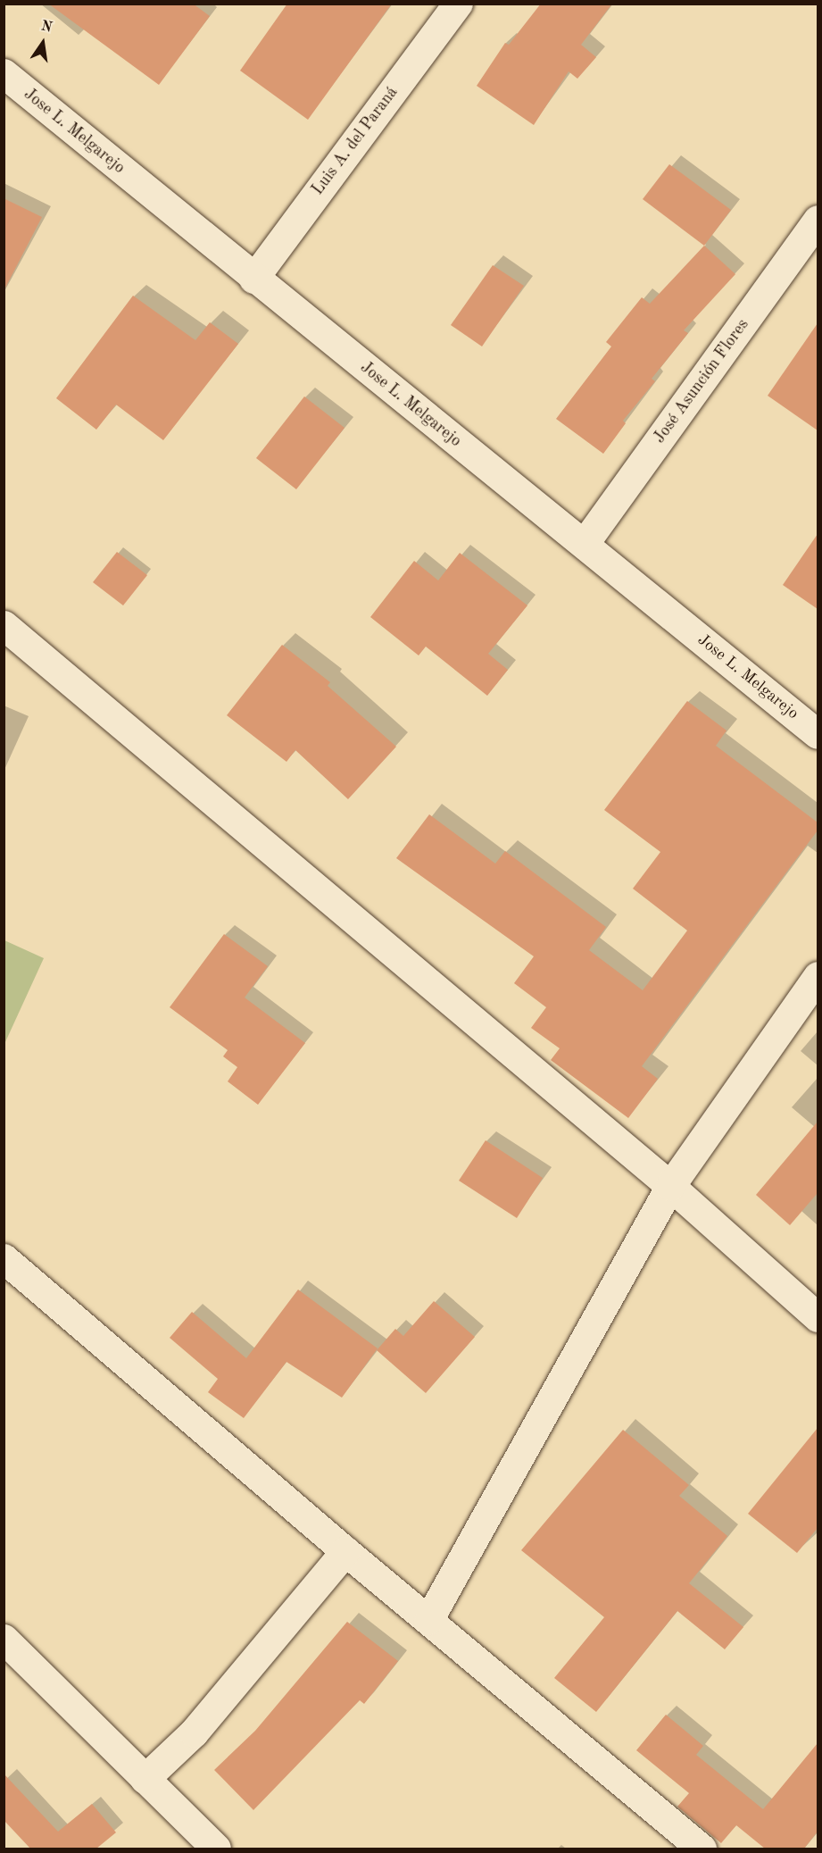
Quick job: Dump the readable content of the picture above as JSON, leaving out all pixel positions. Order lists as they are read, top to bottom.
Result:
{
  "streets": {
    "street": ["Jose L. Melgarejo", "Luis A. del Paraná", "José Asunción Flores"]
  },
  "crossings": [
    ["Jose L. Melgarejo", "Luis A. del Paraná"],
    ["Jose L. Melgarejo", "José Asunción Flores"]
  ],
  "north": "top"
}
